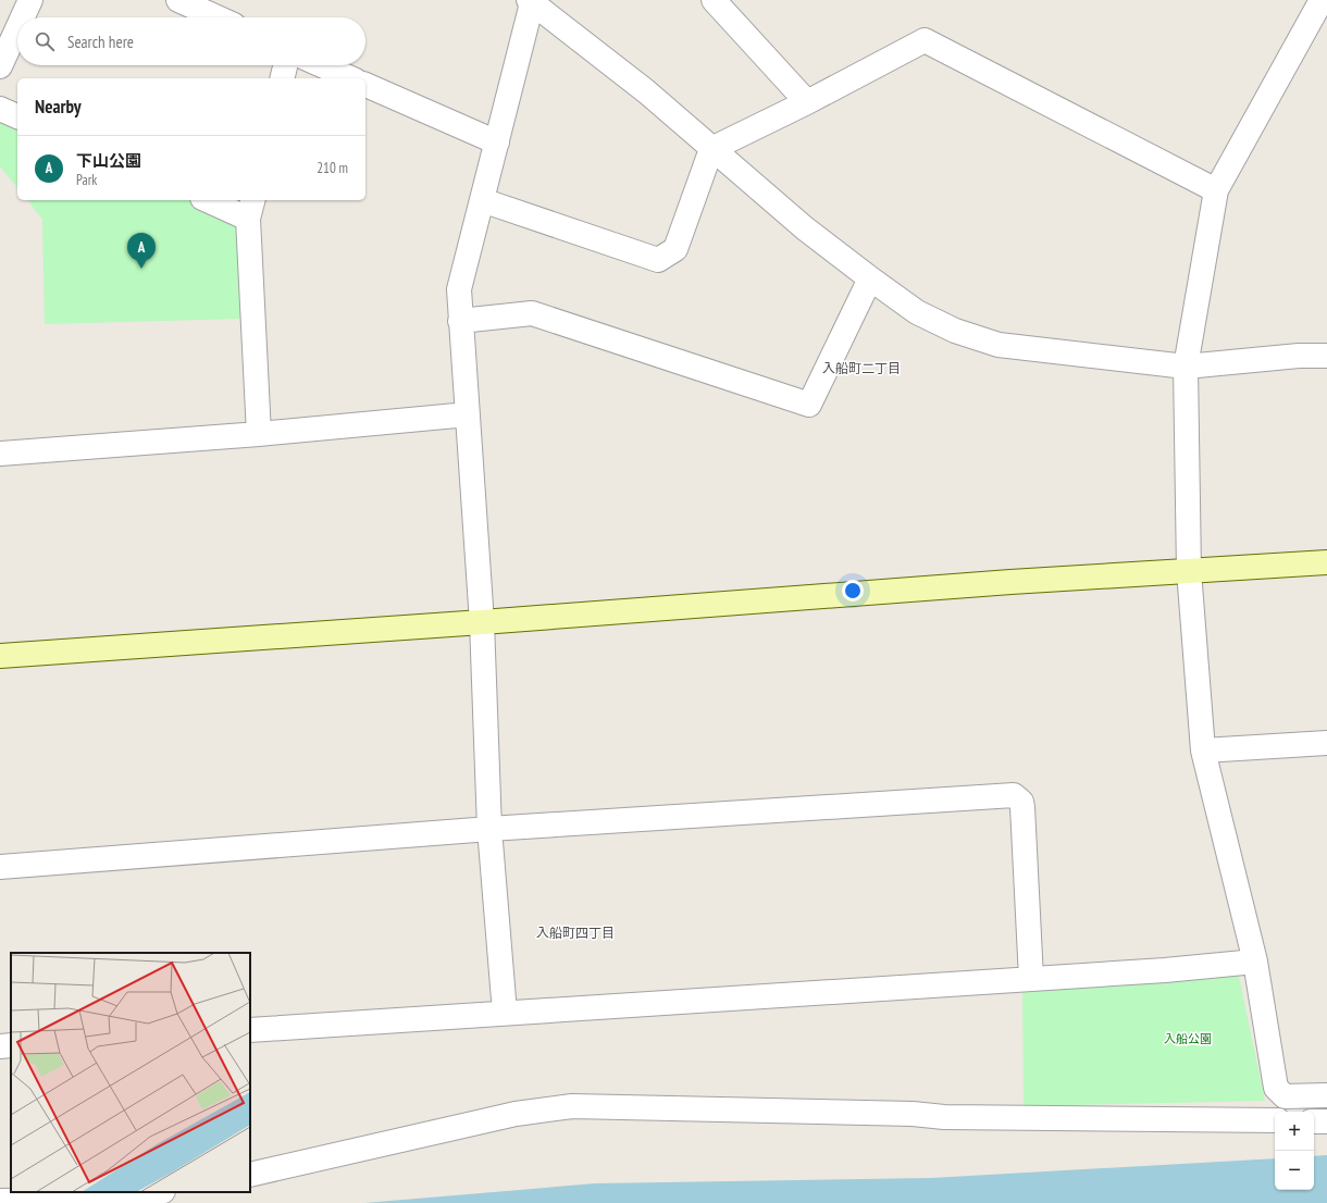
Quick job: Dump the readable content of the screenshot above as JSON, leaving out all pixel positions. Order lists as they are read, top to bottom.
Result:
{
  "districts": ["入船町二丁目", "入船町四丁目"],
  "parks": ["入船公園"],
  "page": {
    "search": "Search here",
    "heading": "Nearby",
    "list": [
      {
        "mark": "A",
        "name": "下山公園",
        "note": "Park",
        "value": "210 m"
      }
    ],
    "pins": "A",
    "map_buttons": ["+", "−"]
  }
}
